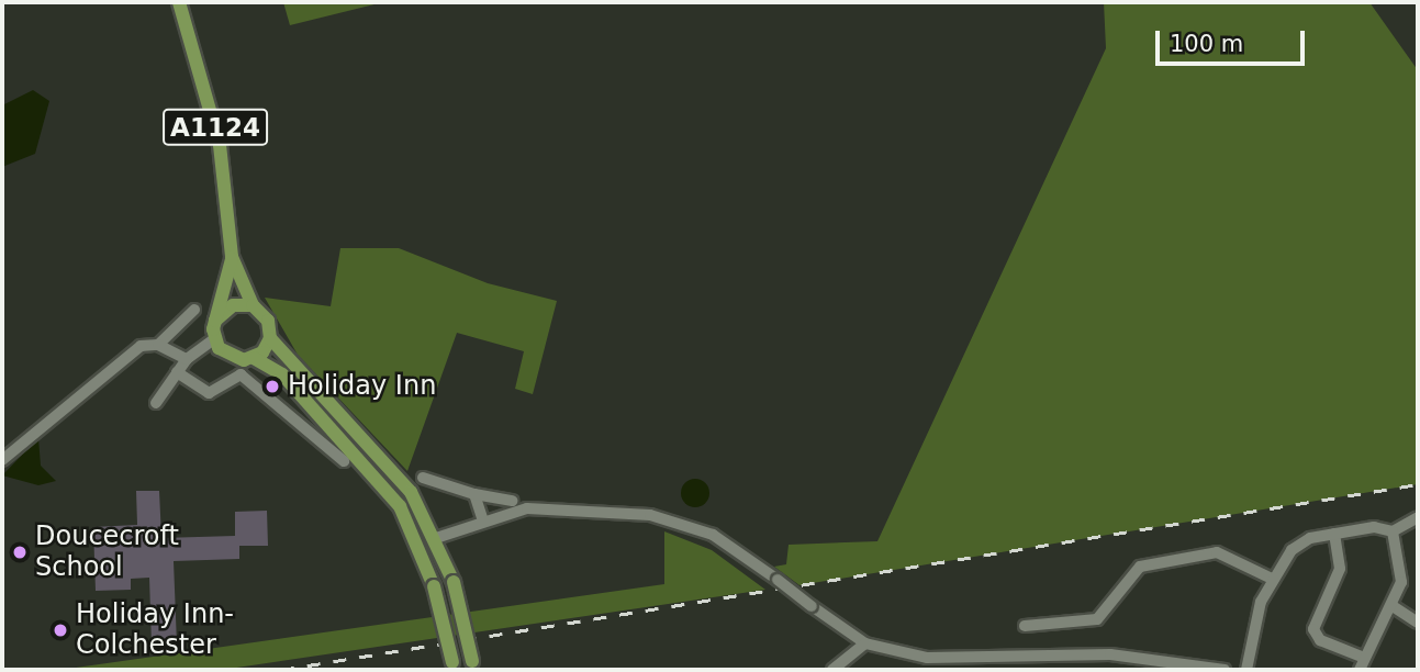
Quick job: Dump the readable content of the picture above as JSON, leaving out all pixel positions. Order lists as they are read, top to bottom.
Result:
{
  "streets": {
    "main road": ["A1124"]
  },
  "places": ["Holiday Inn", "Doucecroft School", "Holiday Inn- Colchester"],
  "scale_bar": "100 m"
}
